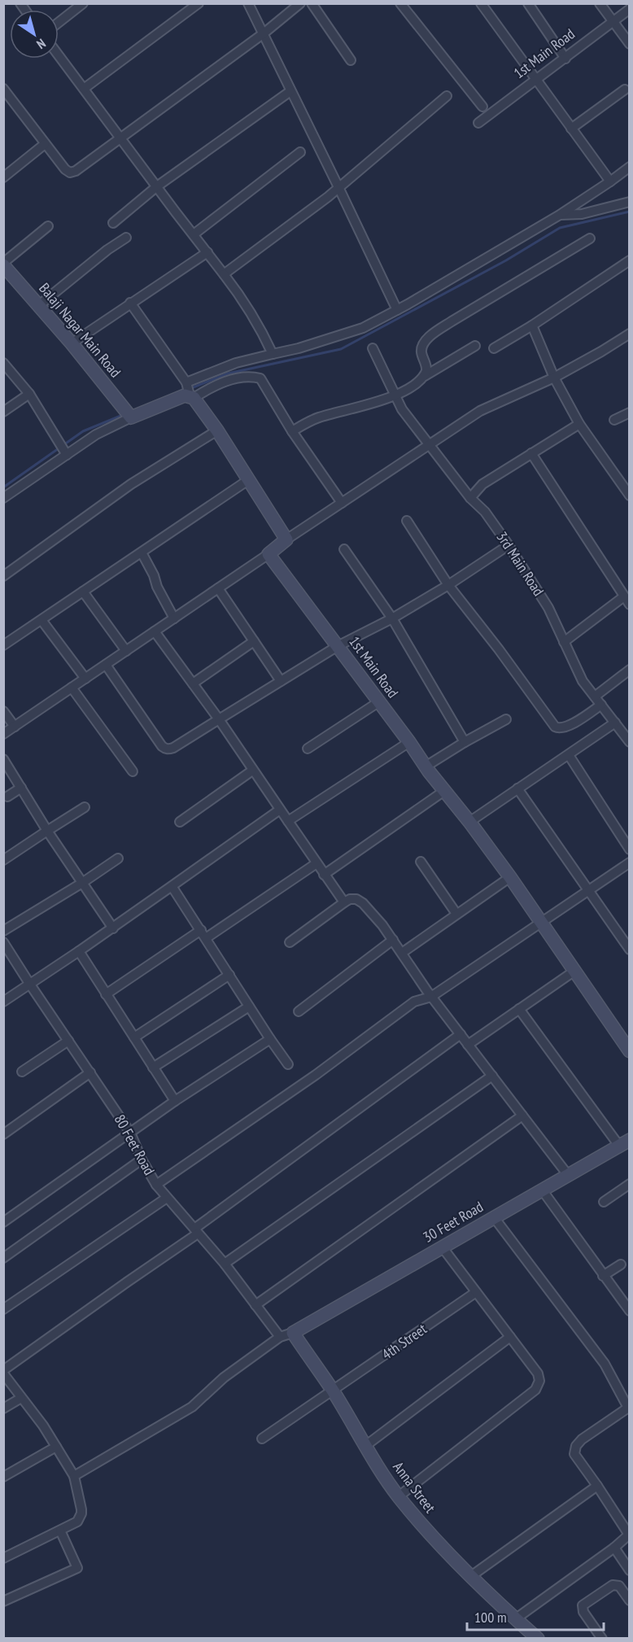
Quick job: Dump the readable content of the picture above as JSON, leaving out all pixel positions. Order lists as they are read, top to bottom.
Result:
{
  "streets": {
    "main road": [
      "1st Main Road",
      "Balaji Nagar Main Road",
      "30 Feet Road",
      "Anna Street"
    ],
    "street": ["3rd Main Road", "80 Feet Road", "4th Street"]
  },
  "crossings": [
    ["30 Feet Road", "Anna Street"],
    ["4th Street", "Anna Street"]
  ],
  "scale_bar": "100 m",
  "north": "bottom right"
}
